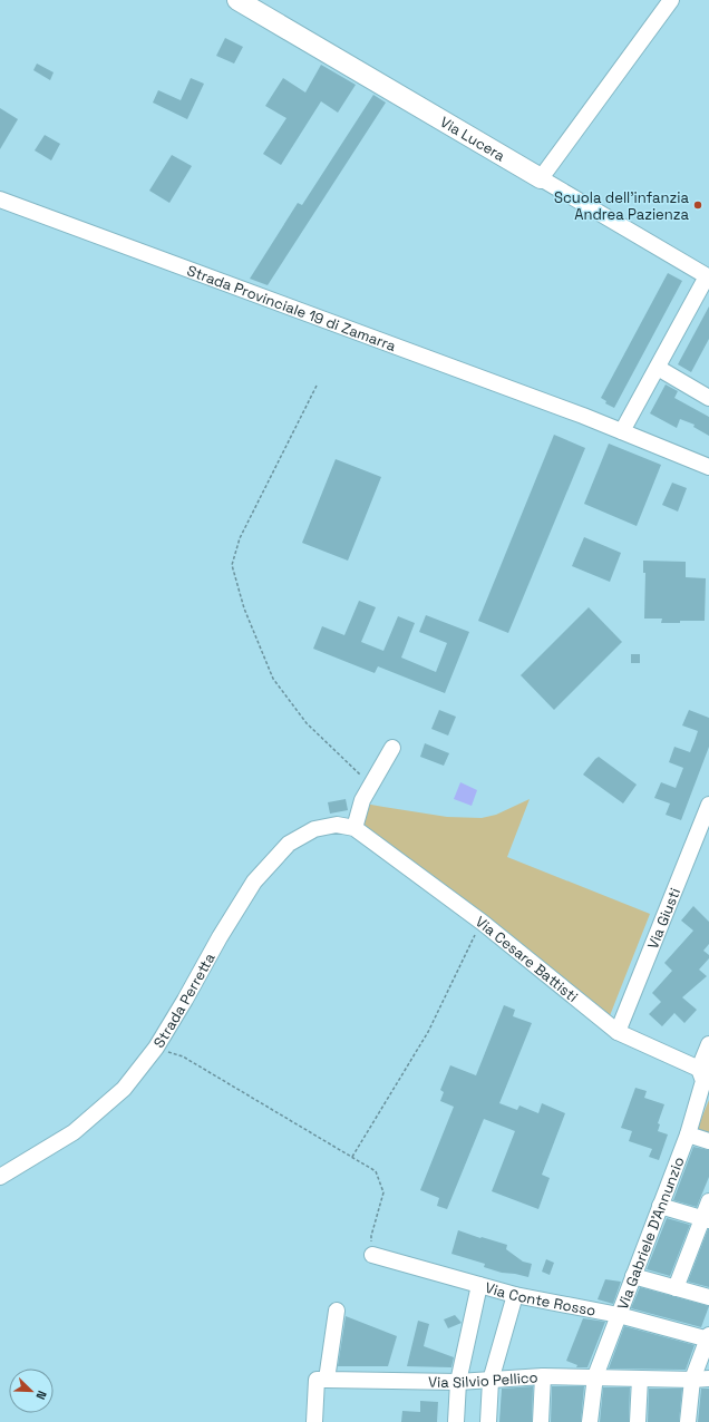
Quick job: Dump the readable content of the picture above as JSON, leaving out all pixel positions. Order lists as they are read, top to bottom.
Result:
{
  "streets": {
    "main road": ["Via Lucera"],
    "street": [
      "Strada Provinciale 19 di Zamarra",
      "Via Giusti",
      "Via Cesare Battisti",
      "Strada Perretta",
      "Via Gabriele D'Annunzio",
      "Via Conte Rosso",
      "Via Silvio Pellico"
    ]
  },
  "crossings": [
    ["Via Giusti", "Via Cesare Battisti"],
    ["Via Cesare Battisti", "Strada Perretta"],
    ["Via Cesare Battisti", "Via Gabriele D'Annunzio"],
    ["Via Gabriele D'Annunzio", "Via Conte Rosso"],
    ["Via Gabriele D'Annunzio", "Via Silvio Pellico"]
  ],
  "places": ["Scuola dell'infanzia Andrea Pazienza"],
  "north": "bottom right"
}
